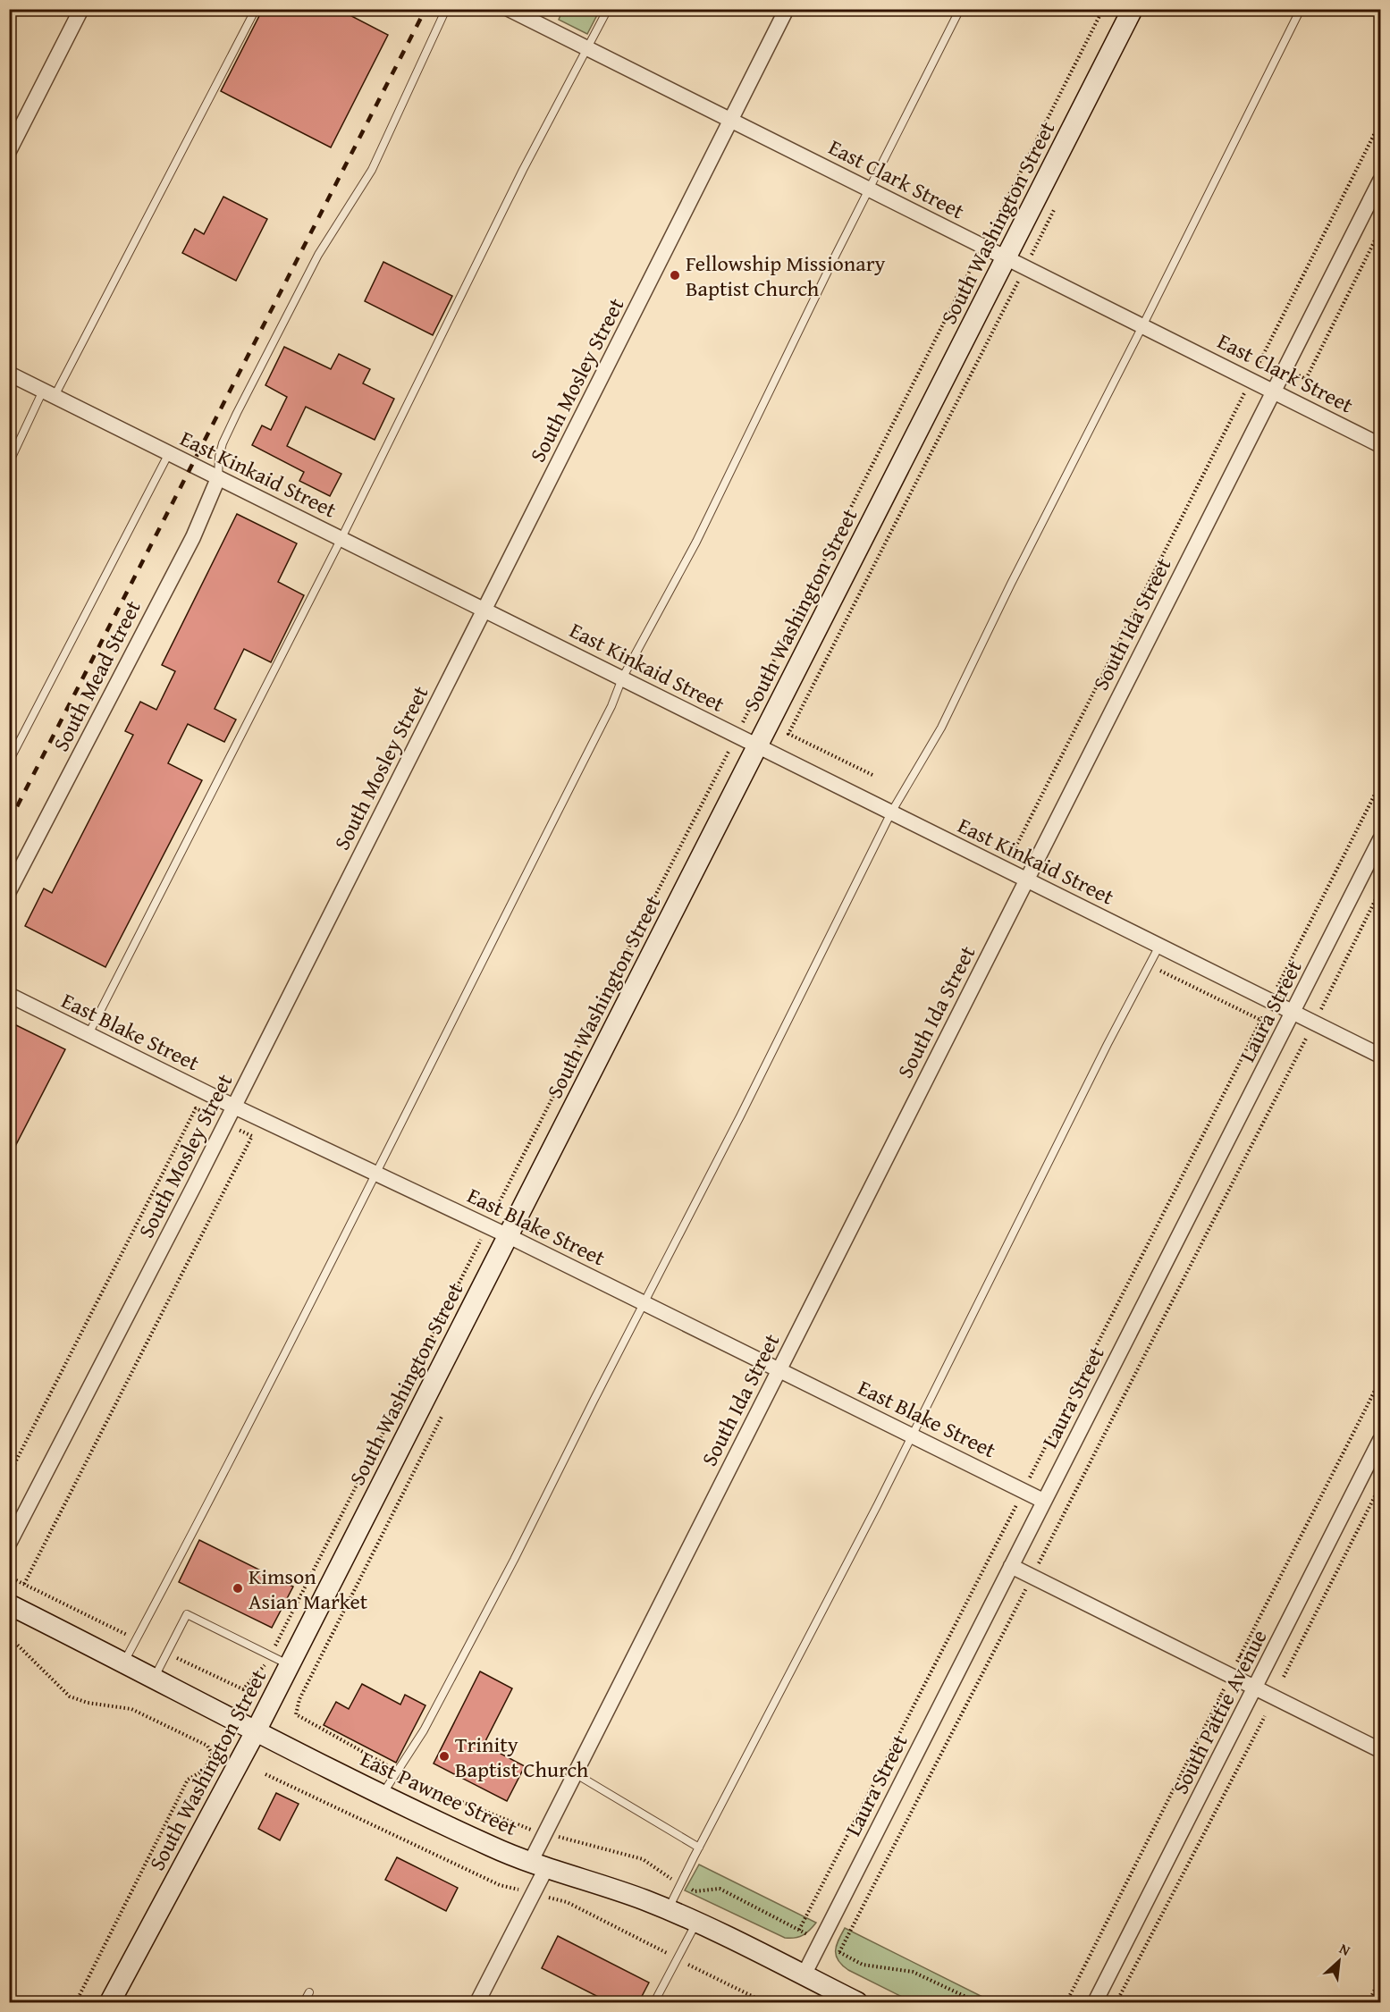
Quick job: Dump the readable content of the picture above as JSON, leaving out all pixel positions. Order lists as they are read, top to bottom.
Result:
{
  "streets": {
    "street": [
      "East Clark Street",
      "South Washington Street",
      "South Mosley Street",
      "East Kinkaid Street",
      "South Ida Street",
      "South Mead Street",
      "Laura Street",
      "East Blake Street",
      "South Pattie Avenue",
      "East Pawnee Street"
    ]
  },
  "crossings": [
    ["East Clark Street", "South Washington Street"],
    ["East Clark Street", "South Mosley Street"],
    ["East Clark Street", "South Ida Street"],
    ["South Washington Street", "East Kinkaid Street"],
    ["South Washington Street", "East Blake Street"],
    ["South Washington Street", "East Pawnee Street"],
    ["South Mosley Street", "East Kinkaid Street"],
    ["South Mosley Street", "East Blake Street"],
    ["East Kinkaid Street", "South Ida Street"],
    ["East Kinkaid Street", "South Mead Street"],
    ["East Kinkaid Street", "Laura Street"],
    ["South Ida Street", "East Blake Street"],
    ["South Ida Street", "East Pawnee Street"],
    ["Laura Street", "East Blake Street"],
    ["Laura Street", "East Pawnee Street"]
  ],
  "places": ["Fellowship Missionary Baptist Church", "Kimson Asian Market", "Trinity Baptist Church"],
  "north": "top right"
}
